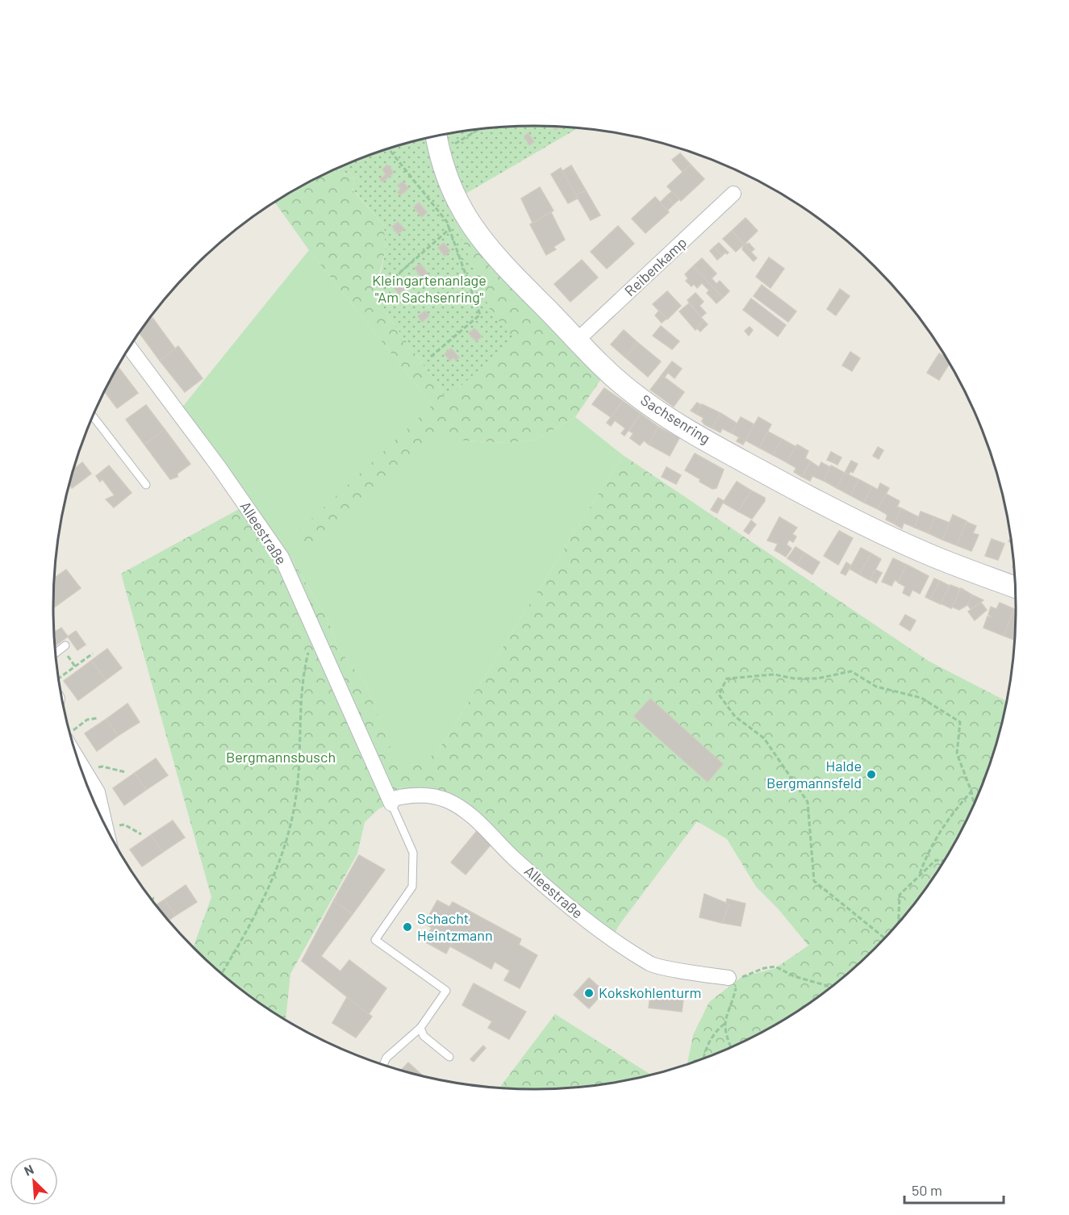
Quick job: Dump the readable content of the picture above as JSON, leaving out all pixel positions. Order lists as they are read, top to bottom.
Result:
{
  "streets": {
    "street": ["Reibenkamp", "Sachsenring", "Alleestraße"]
  },
  "crossings": [
    ["Reibenkamp", "Sachsenring"]
  ],
  "parks": ["Kleingartenanlage \"Am Sachsenring\"", "Bergmannsbusch"],
  "places": ["Halde Bergmannsfeld", "Schacht Heintzmann", "Kokskohlenturm"],
  "scale_bar": "50 m",
  "north": "top left"
}
